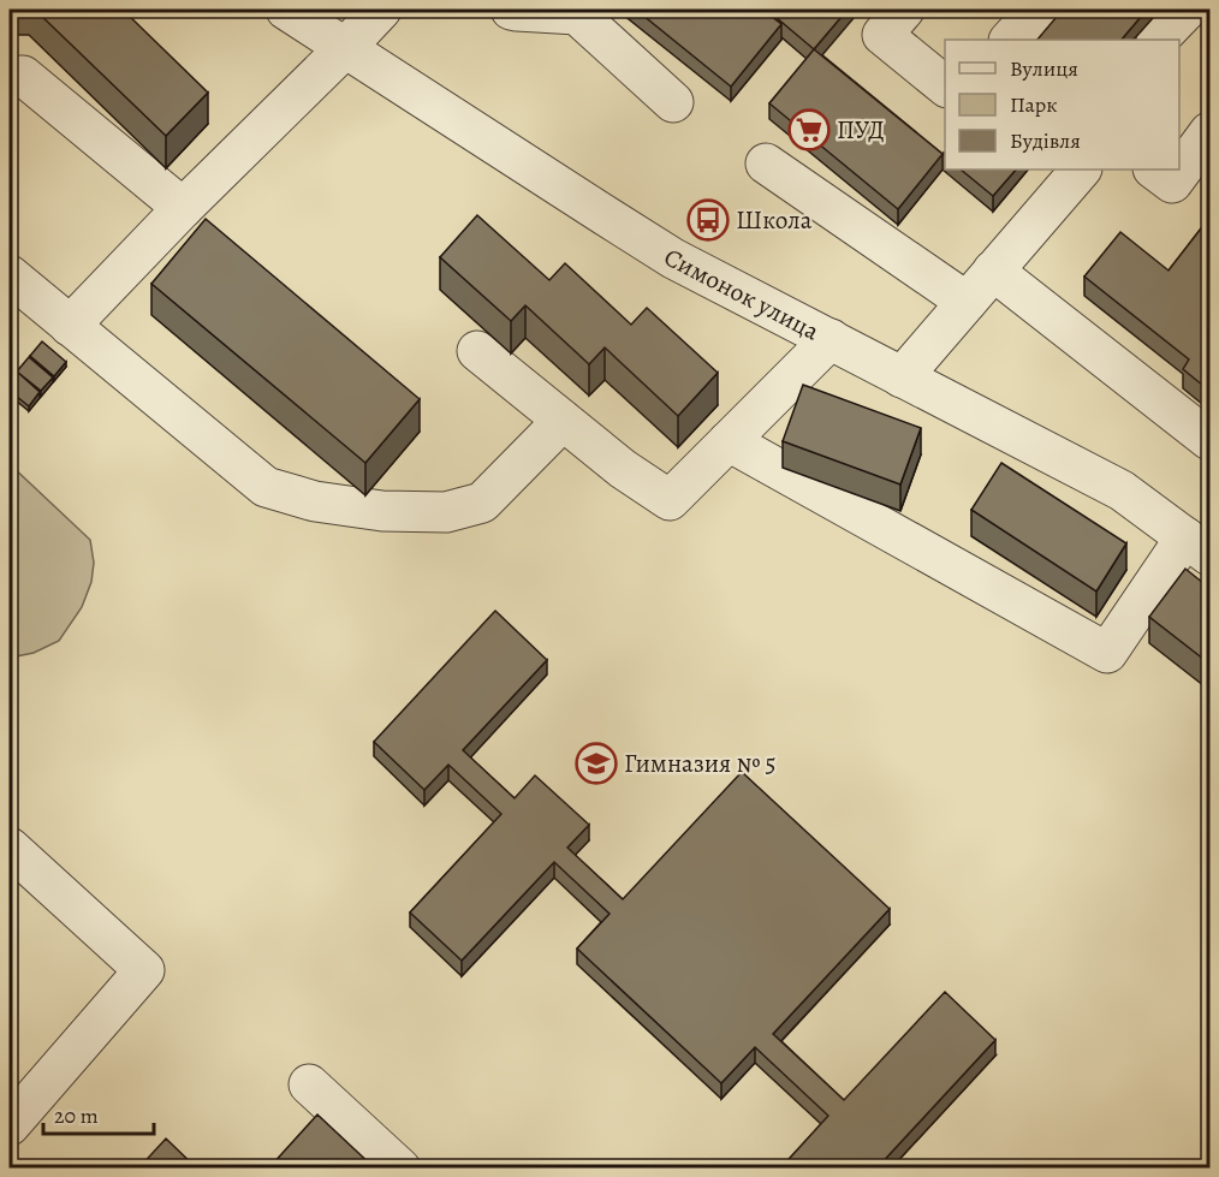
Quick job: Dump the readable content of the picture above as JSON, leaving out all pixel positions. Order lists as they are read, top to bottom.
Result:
{
  "streets": {
    "street": ["Симонок улица"]
  },
  "places": {
    "supermarket": ["ПУД"],
    "bus stop": ["Школа"],
    "school or university": ["Гимназия № 5"]
  },
  "legend": ["Вулиця", "Парк", "Будівля"],
  "scale_bar": "20 m"
}
